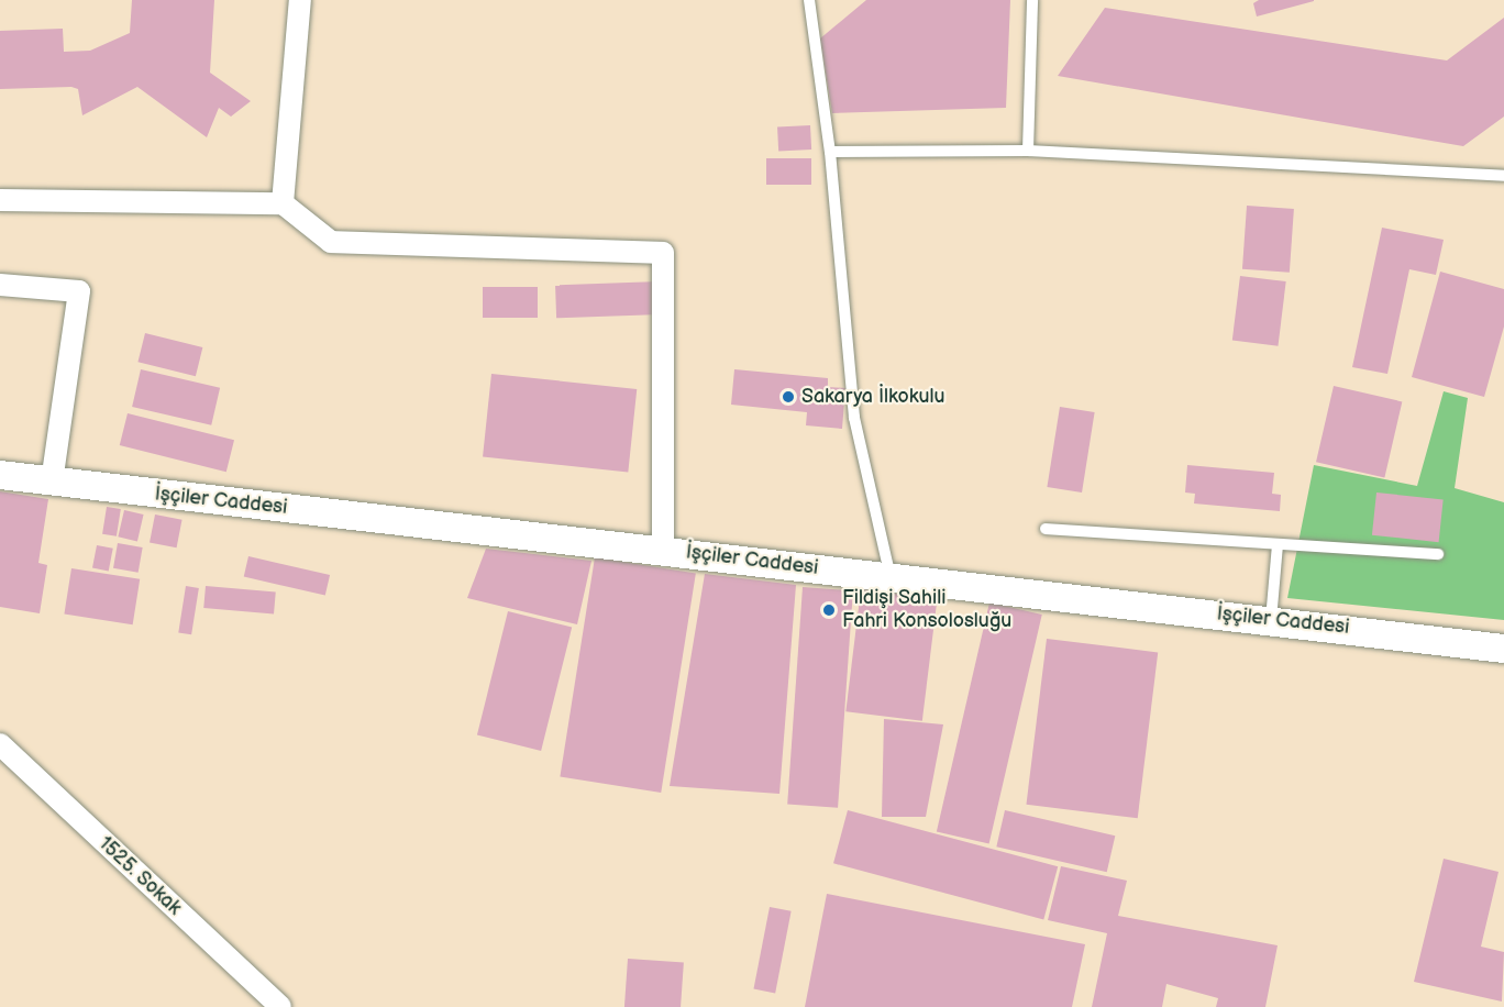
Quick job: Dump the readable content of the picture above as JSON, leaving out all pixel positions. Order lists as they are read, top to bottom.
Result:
{
  "streets": {
    "street": ["İşçiler Caddesi", "1525. Sokak"]
  },
  "places": ["Sakarya İlkokulu", "Fildişi Sahili Fahri Konsolosluğu"]
}
